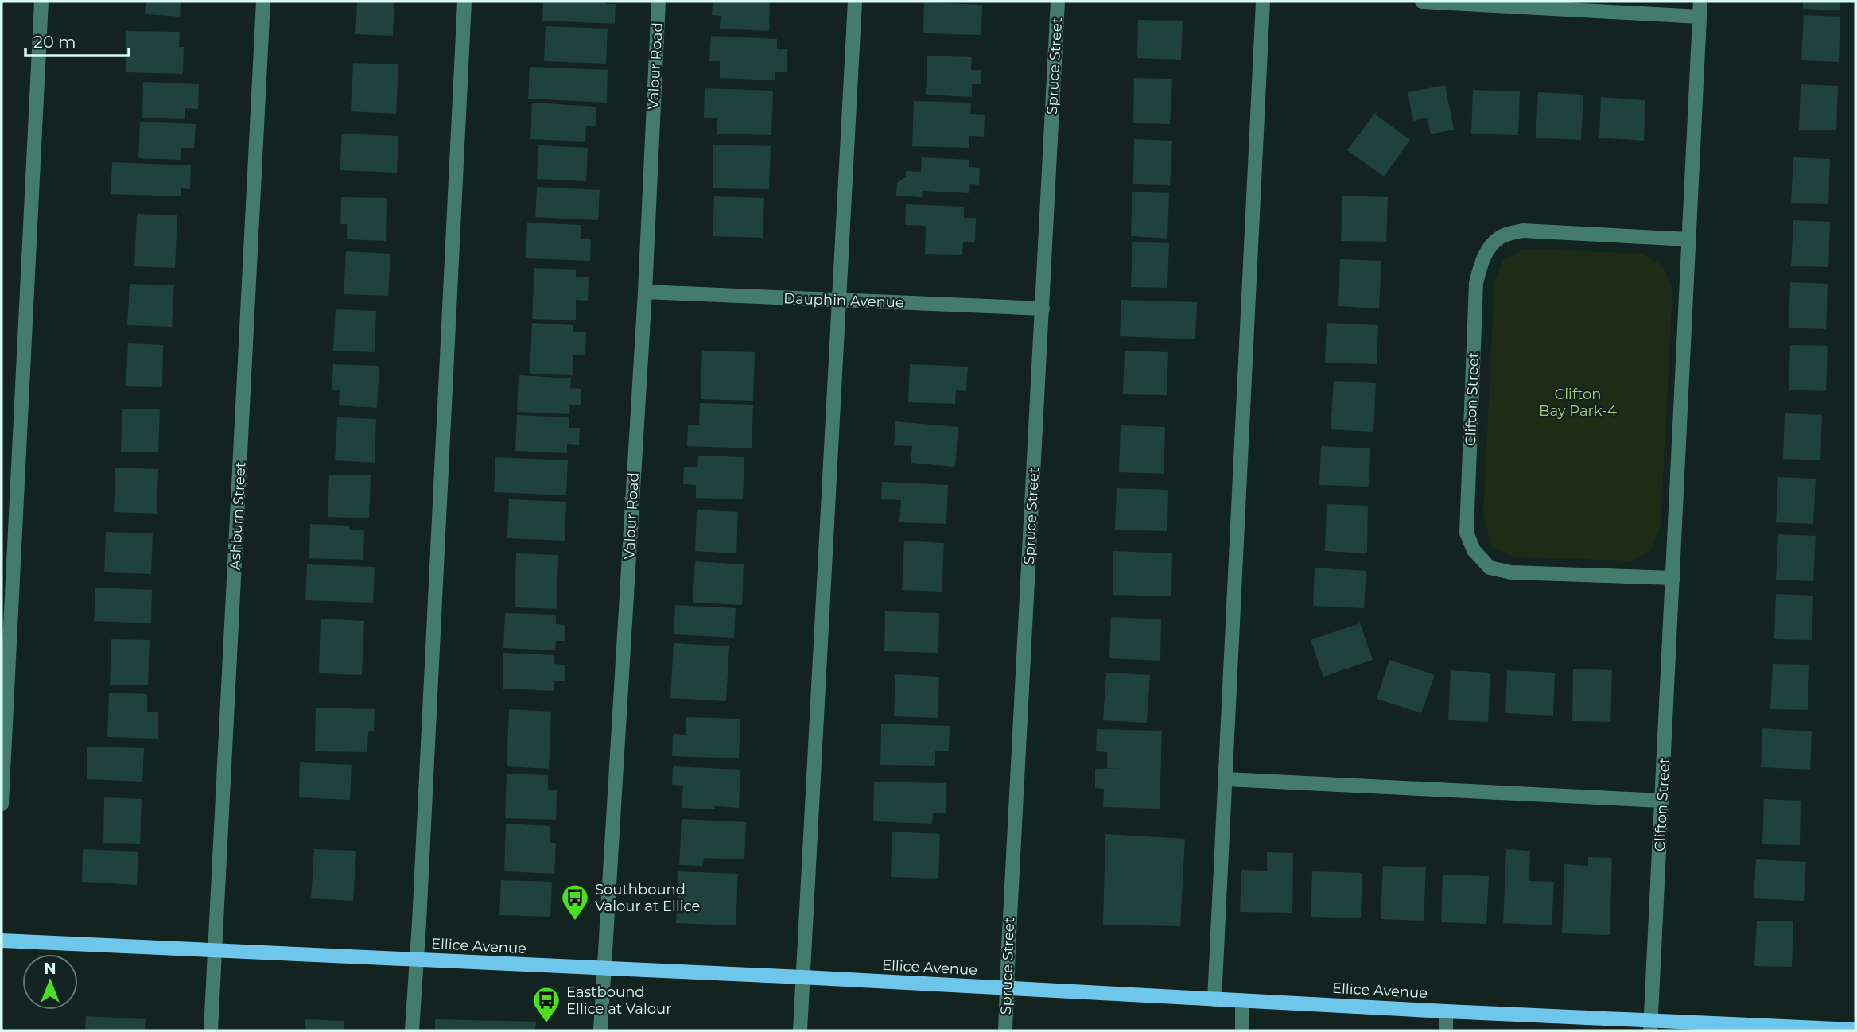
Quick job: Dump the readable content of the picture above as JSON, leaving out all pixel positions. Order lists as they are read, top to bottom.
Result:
{
  "streets": {
    "main road": ["Ellice Avenue"],
    "street": [
      "Valour Road",
      "Spruce Street",
      "Dauphin Avenue",
      "Clifton Street",
      "Ashburn Street"
    ]
  },
  "crossings": [
    ["Valour Road", "Dauphin Avenue"],
    ["Valour Road", "Ellice Avenue"],
    ["Spruce Street", "Dauphin Avenue"],
    ["Spruce Street", "Ellice Avenue"],
    ["Clifton Street", "Ellice Avenue"],
    ["Ashburn Street", "Ellice Avenue"]
  ],
  "parks": ["Clifton Bay Park-4"],
  "places": {
    "bus stop": ["Southbound Valour at Ellice", "Eastbound Ellice at Valour"]
  },
  "scale_bar": "20 m",
  "north": "top"
}
